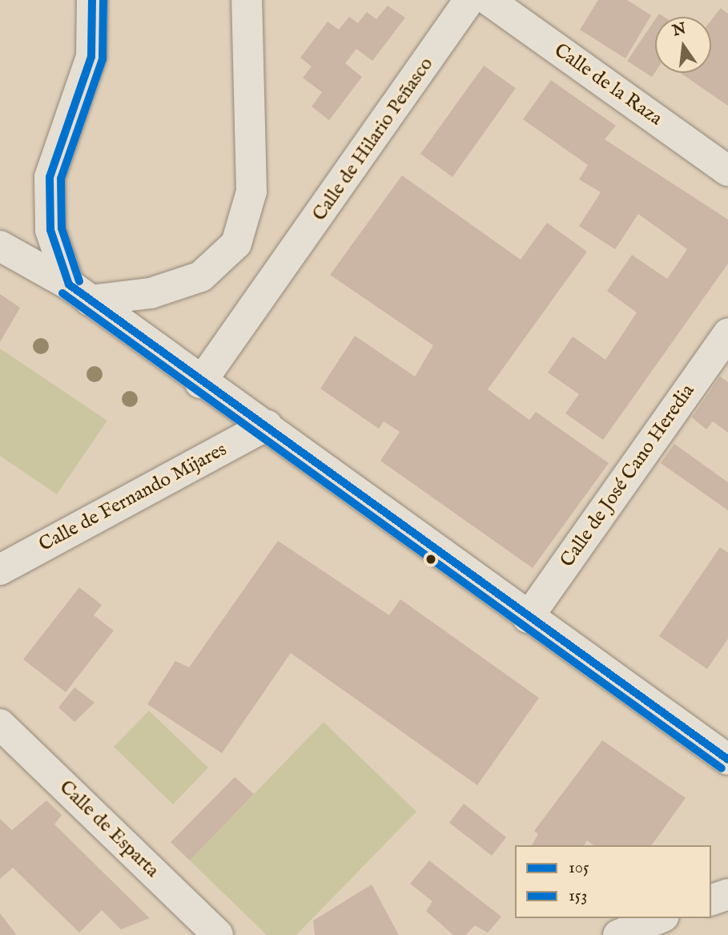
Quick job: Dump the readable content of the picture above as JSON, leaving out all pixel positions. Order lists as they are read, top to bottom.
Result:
{
  "streets": {
    "street": [
      "Calle de la Raza",
      "Calle de Hilario Peñasco",
      "Calle de José Cano Heredia",
      "Calle de Fernando Mijares",
      "Calle de Esparta"
    ]
  },
  "lines": ["transit line 105", "transit line 153"],
  "legend": ["105", "153"],
  "north": "top"
}
